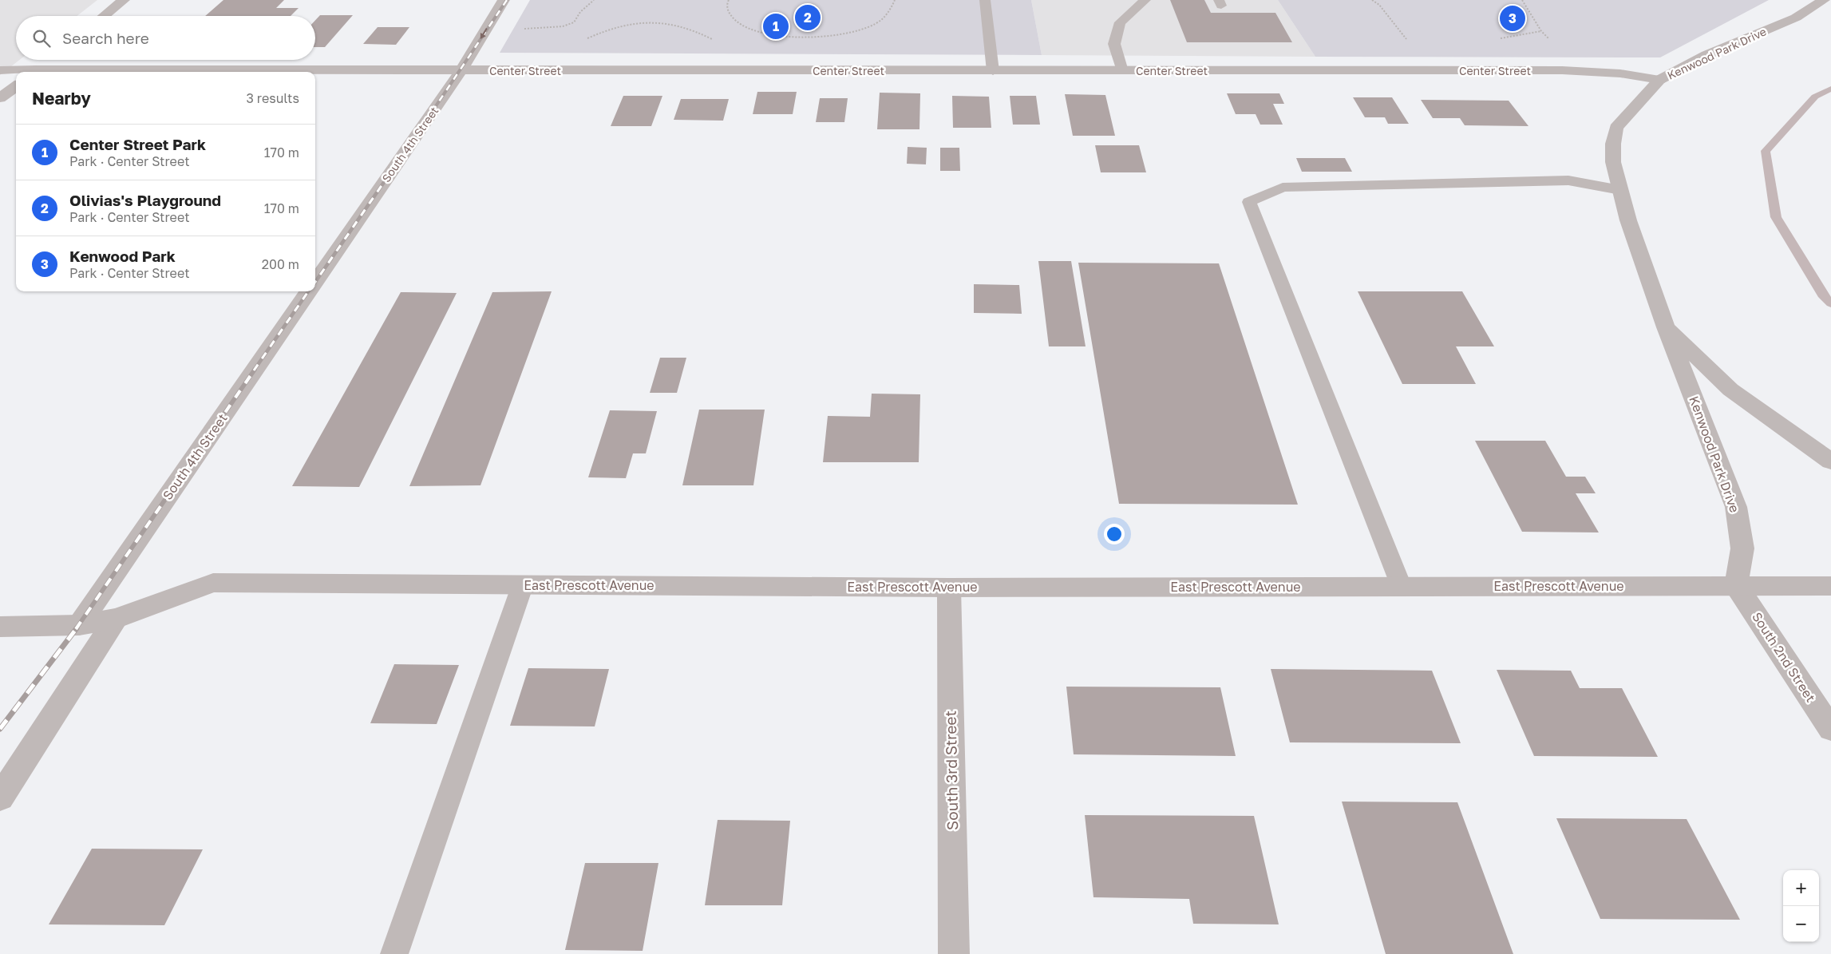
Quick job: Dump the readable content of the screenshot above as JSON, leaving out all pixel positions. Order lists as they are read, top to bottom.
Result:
{
  "streets": {
    "street": [
      "Kenwood Park Drive",
      "Center Street",
      "South 4th Street",
      "East Prescott Avenue",
      "South 2nd Street",
      "South 3rd Street"
    ]
  },
  "crossings": [
    ["Kenwood Park Drive", "Center Street"],
    ["Kenwood Park Drive", "East Prescott Avenue"],
    ["Kenwood Park Drive", "South 2nd Street"],
    ["Center Street", "South 4th Street"],
    ["South 4th Street", "East Prescott Avenue"],
    ["East Prescott Avenue", "South 2nd Street"],
    ["East Prescott Avenue", "South 3rd Street"]
  ],
  "page": {
    "pins": ["2", "3", "1"],
    "search": "Search here",
    "heading": ["Nearby", "3 results"],
    "list": [
      {
        "mark": "1",
        "name": "Center Street Park",
        "note": "Park · Center Street",
        "value": "170 m"
      },
      {
        "mark": "2",
        "name": "Olivias's Playground",
        "note": "Park · Center Street",
        "value": "170 m"
      },
      {
        "mark": "3",
        "name": "Kenwood Park",
        "note": "Park · Center Street",
        "value": "200 m"
      }
    ],
    "map_buttons": ["+", "−"]
  }
}
